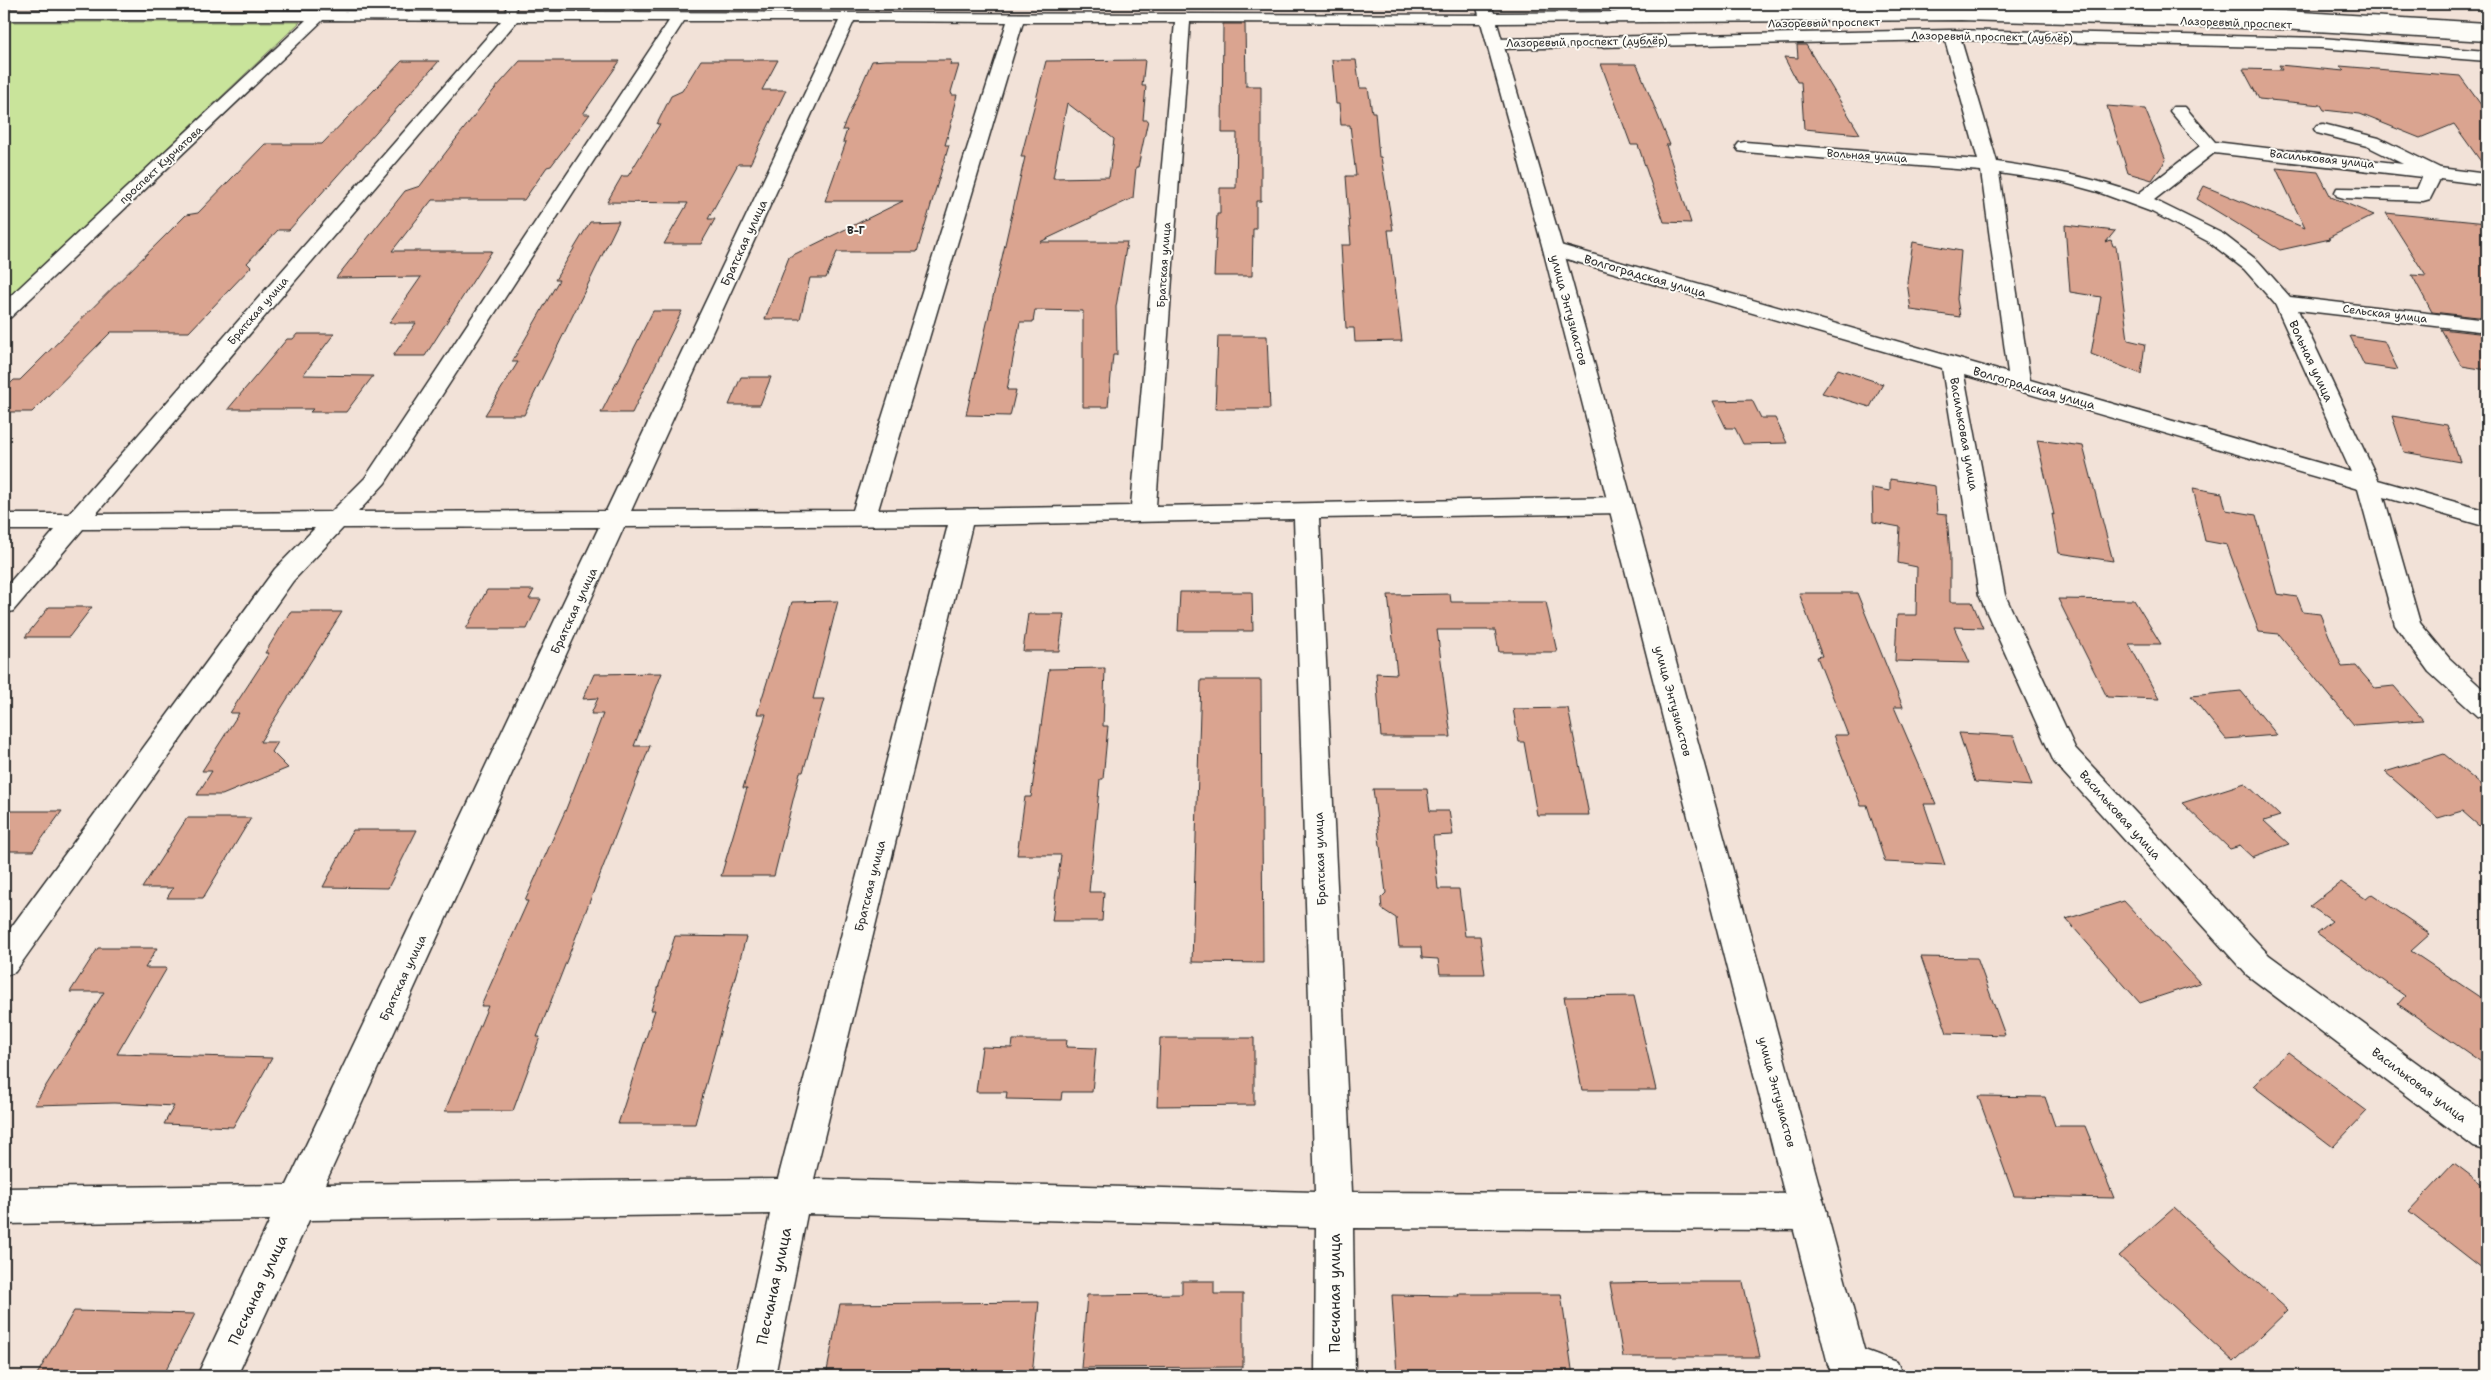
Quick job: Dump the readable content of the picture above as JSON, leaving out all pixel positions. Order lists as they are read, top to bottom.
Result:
{
  "streets": {
    "street": [
      "Лазоревый проспект",
      "Лазоревый проспект (дублёр)",
      "Вольная улица",
      "Васильковая улица",
      "проспект Курчатова",
      "Братская улица",
      "Волгоградская улица",
      "улица Энтузиастов",
      "Сельская улица",
      "Песчаная улица"
    ]
  },
  "crossings": [
    ["Лазоревый проспект", "Лазоревый проспект (дублёр)"],
    ["Лазоревый проспект", "проспект Курчатова"],
    ["Лазоревый проспект", "Братская улица"],
    ["Лазоревый проспект", "улица Энтузиастов"],
    ["Лазоревый проспект (дублёр)", "улица Энтузиастов"],
    ["Вольная улица", "Волгоградская улица"],
    ["Вольная улица", "Сельская улица"],
    ["Васильковая улица", "Волгоградская улица"],
    ["Братская улица", "Песчаная улица"],
    ["Волгоградская улица", "улица Энтузиастов"]
  ],
  "districts": ["В-Г"]
}
